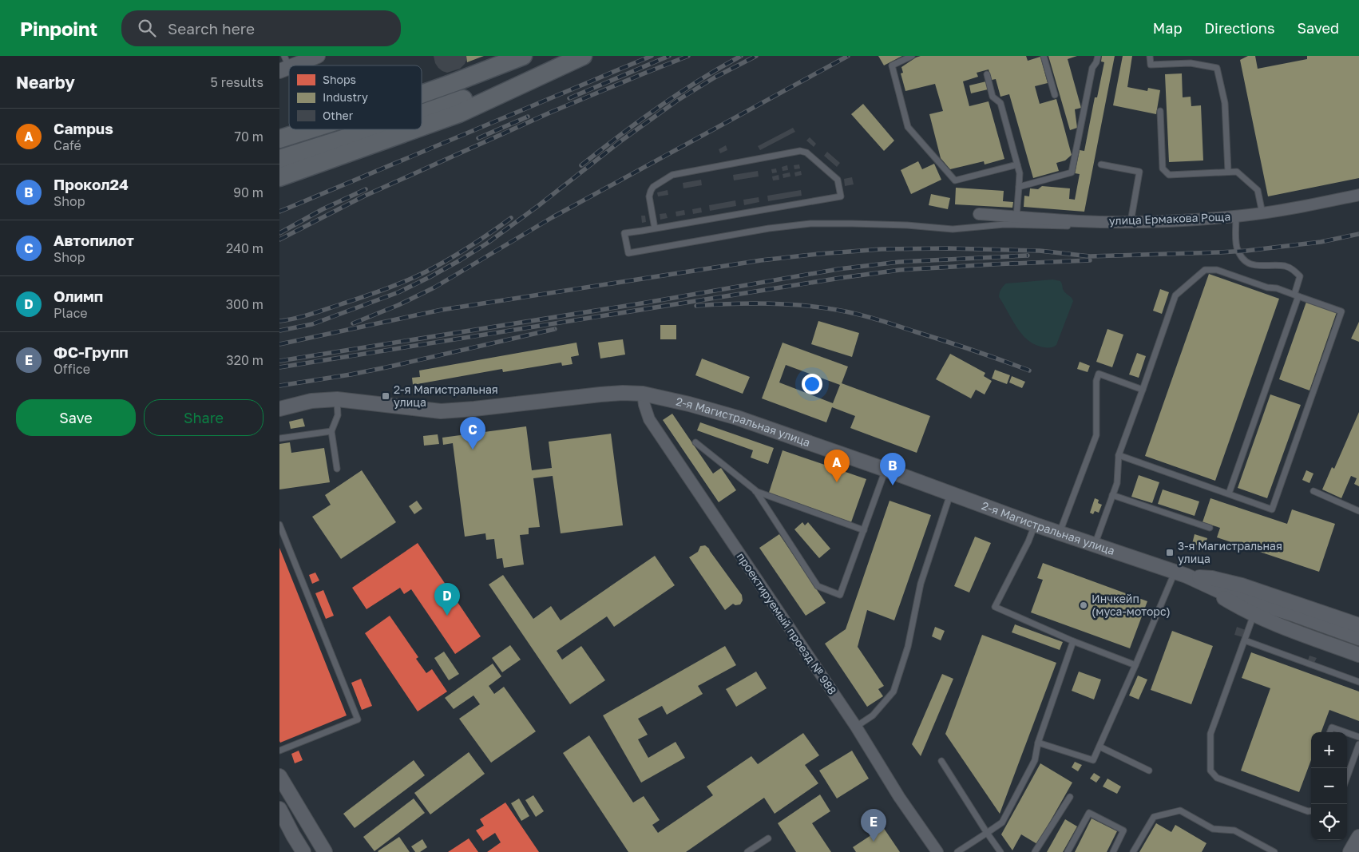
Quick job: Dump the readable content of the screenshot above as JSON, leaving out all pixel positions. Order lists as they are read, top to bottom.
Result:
{
  "streets": {
    "street": ["улица Ермакова Роща", "2-я Магистральная улица", "проектируемый проезд № 988"]
  },
  "crossings": [
    ["2-я Магистральная улица", "проектируемый проезд № 988"]
  ],
  "places": {
    "transit": ["2-я Магистральная улица", "3-я Магистральная улица"],
    "other": ["Инчкейп (муса-моторс)"]
  },
  "legend": ["Shops", "Industry", "Other"],
  "page": {
    "header": "Pinpoint",
    "search": "Search here",
    "nav": ["Map", "Directions", "Saved"],
    "heading": ["Nearby", "5 results"],
    "list": [
      {
        "mark": "A",
        "name": "Campus",
        "note": "Café",
        "value": "70 m"
      },
      {
        "mark": "B",
        "name": "Прокол24",
        "note": "Shop",
        "value": "90 m"
      },
      {
        "mark": "C",
        "name": "Автопилот",
        "note": "Shop",
        "value": "240 m"
      },
      {
        "mark": "D",
        "name": "Олимп",
        "note": "Place",
        "value": "300 m"
      },
      {
        "mark": "E",
        "name": "ФС-Групп",
        "note": "Office",
        "value": "320 m"
      }
    ],
    "buttons": ["Save", "Share"],
    "pins": [
      "C",
      "A",
      "B",
      "D",
      "E"
    ],
    "map_buttons": ["+", "−"]
  }
}
